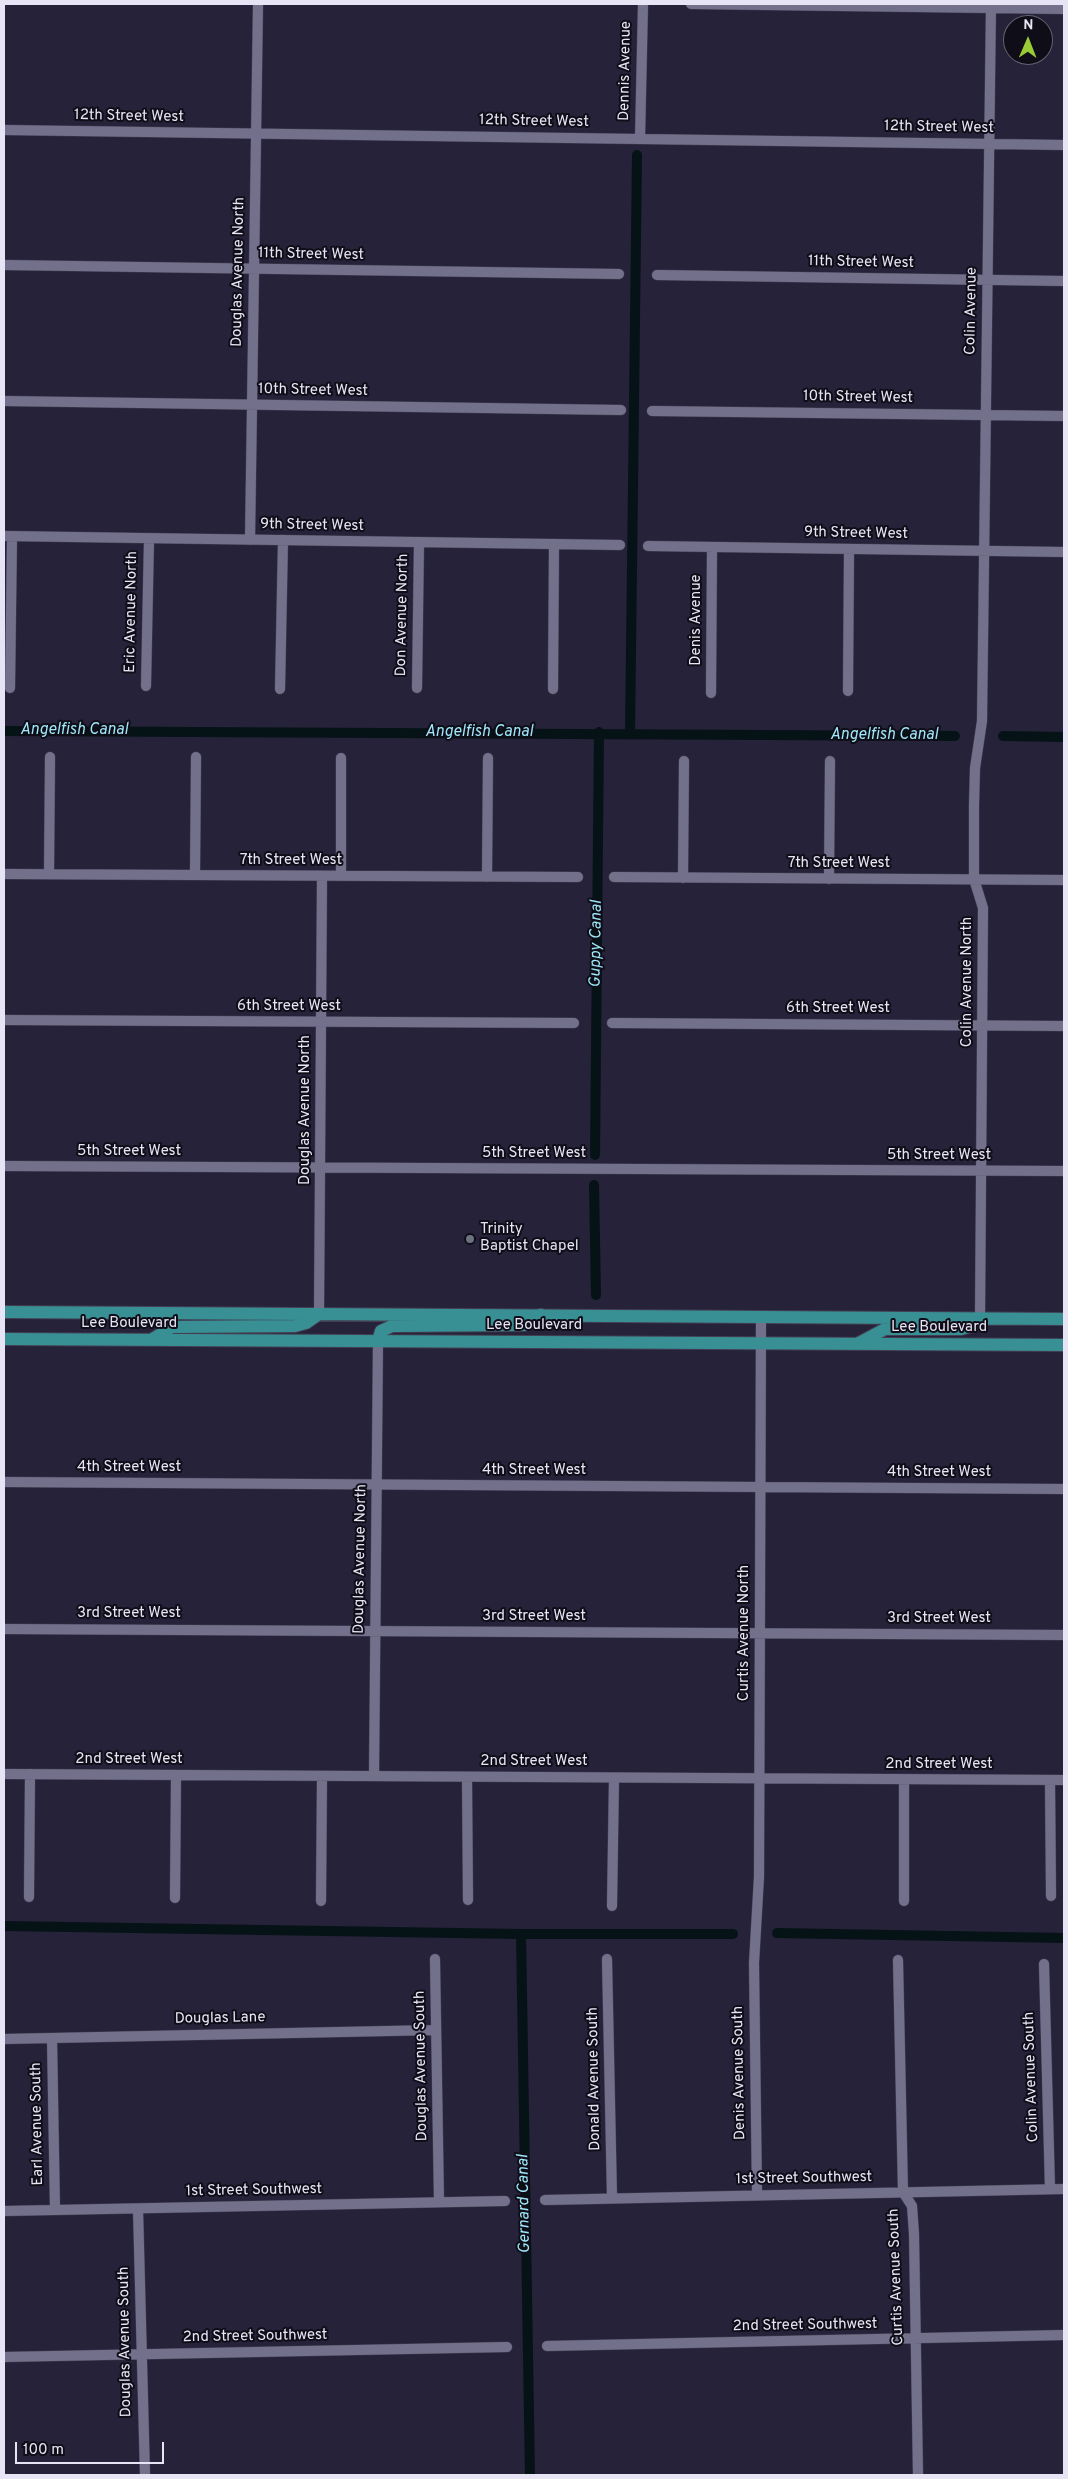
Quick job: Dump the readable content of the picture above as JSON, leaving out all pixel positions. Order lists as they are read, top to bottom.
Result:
{
  "streets": {
    "main road": ["Lee Boulevard"],
    "street": [
      "Dennis Avenue",
      "12th Street West",
      "11th Street West",
      "Douglas Avenue North",
      "Colin Avenue",
      "10th Street West",
      "9th Street West",
      "Eric Avenue North",
      "Don Avenue North",
      "Denis Avenue",
      "7th Street West",
      "Colin Avenue North",
      "6th Street West",
      "5th Street West",
      "4th Street West",
      "3rd Street West",
      "Curtis Avenue North",
      "2nd Street West",
      "Douglas Lane",
      "Douglas Avenue South",
      "Denis Avenue South",
      "Colin Avenue South",
      "Donald Avenue South",
      "Earl Avenue South",
      "1st Street Southwest",
      "Curtis Avenue South",
      "2nd Street Southwest"
    ]
  },
  "crossings": [
    ["Dennis Avenue", "12th Street West"],
    ["12th Street West", "Douglas Avenue North"],
    ["12th Street West", "Colin Avenue"],
    ["11th Street West", "Douglas Avenue North"],
    ["11th Street West", "Colin Avenue"],
    ["Douglas Avenue North", "10th Street West"],
    ["Douglas Avenue North", "9th Street West"],
    ["Douglas Avenue North", "7th Street West"],
    ["Douglas Avenue North", "6th Street West"],
    ["Douglas Avenue North", "5th Street West"],
    ["Douglas Avenue North", "Lee Boulevard"],
    ["Douglas Avenue North", "4th Street West"],
    ["Douglas Avenue North", "3rd Street West"],
    ["Douglas Avenue North", "2nd Street West"],
    ["Colin Avenue", "10th Street West"],
    ["Colin Avenue", "9th Street West"],
    ["Colin Avenue", "Colin Avenue North"],
    ["9th Street West", "Eric Avenue North"],
    ["9th Street West", "Don Avenue North"],
    ["9th Street West", "Denis Avenue"],
    ["7th Street West", "Colin Avenue North"],
    ["Colin Avenue North", "6th Street West"],
    ["Colin Avenue North", "5th Street West"],
    ["Colin Avenue North", "Lee Boulevard"],
    ["Lee Boulevard", "Curtis Avenue North"],
    ["4th Street West", "Curtis Avenue North"],
    ["3rd Street West", "Curtis Avenue North"],
    ["Curtis Avenue North", "2nd Street West"],
    ["Curtis Avenue North", "Denis Avenue South"],
    ["Douglas Lane", "Douglas Avenue South"],
    ["Douglas Lane", "Earl Avenue South"],
    ["Douglas Avenue South", "1st Street Southwest"],
    ["Douglas Avenue South", "2nd Street Southwest"],
    ["Denis Avenue South", "1st Street Southwest"],
    ["Colin Avenue South", "1st Street Southwest"],
    ["Donald Avenue South", "1st Street Southwest"],
    ["Earl Avenue South", "1st Street Southwest"],
    ["1st Street Southwest", "Curtis Avenue South"],
    ["Curtis Avenue South", "2nd Street Southwest"]
  ],
  "water": ["Angelfish Canal", "Guppy Canal", "Gernard Canal"],
  "places": ["Trinity Baptist Chapel"],
  "scale_bar": "100 m",
  "north": "top"
}
